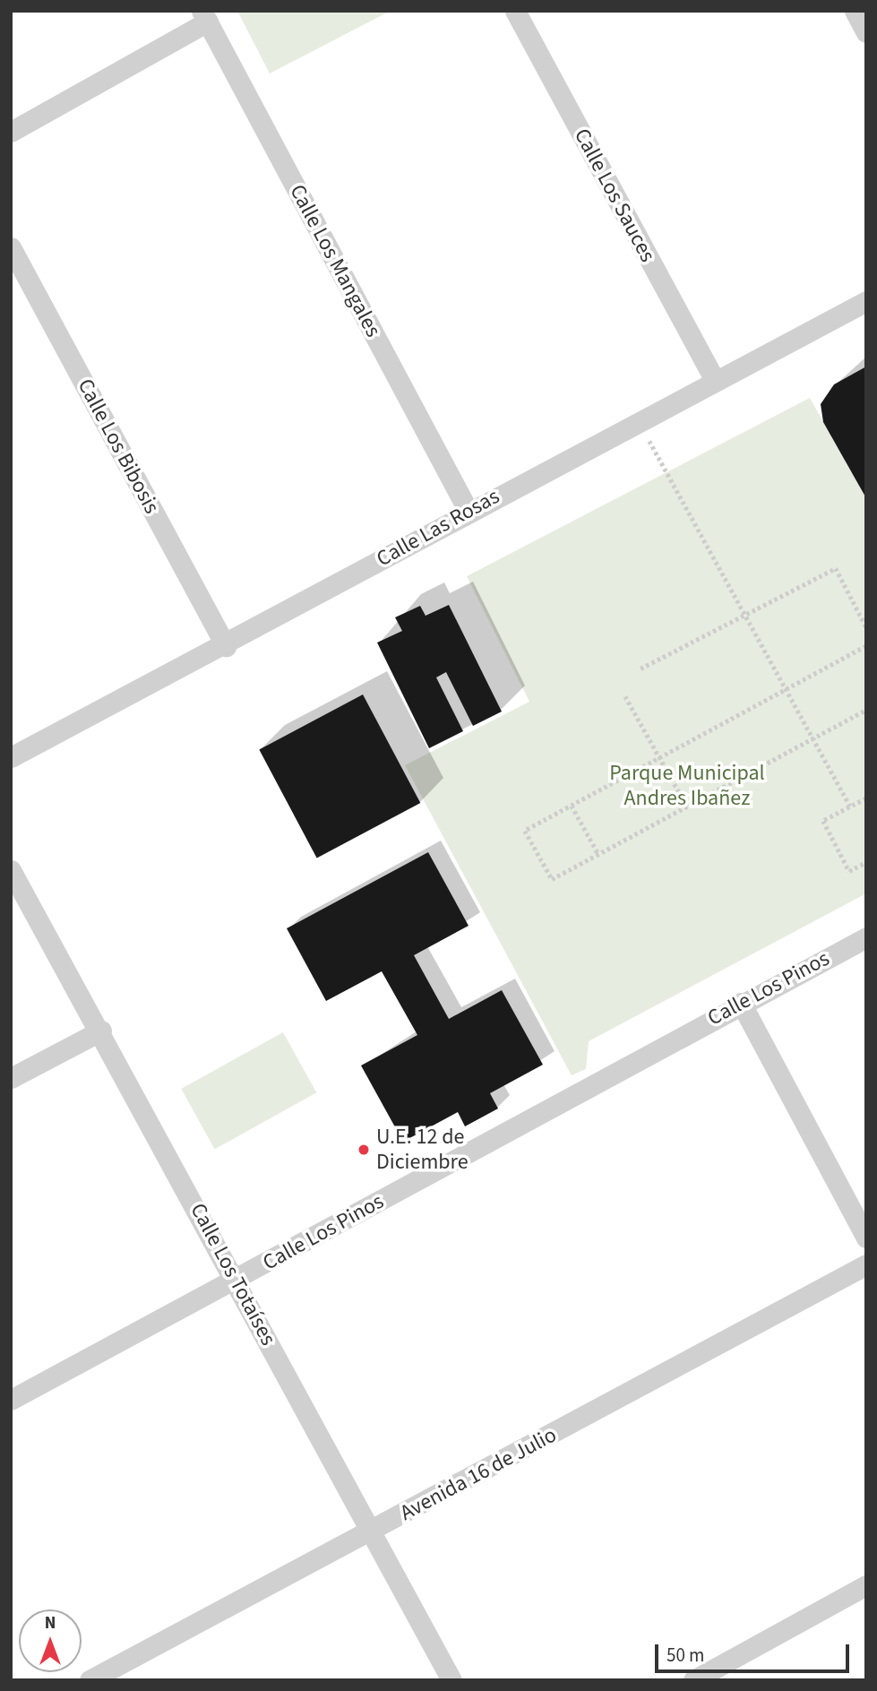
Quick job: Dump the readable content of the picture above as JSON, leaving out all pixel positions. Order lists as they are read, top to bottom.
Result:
{
  "streets": {
    "street": [
      "Calle Los Sauces",
      "Calle Los Mangales",
      "Calle Los Bibosis",
      "Calle Las Rosas",
      "Calle Los Pinos",
      "Calle Los Totaíses",
      "Avenida 16 de Julio"
    ]
  },
  "crossings": [
    ["Calle Los Sauces", "Calle Las Rosas"],
    ["Calle Los Mangales", "Calle Las Rosas"],
    ["Calle Los Bibosis", "Calle Las Rosas"],
    ["Calle Los Pinos", "Calle Los Totaíses"],
    ["Calle Los Totaíses", "Avenida 16 de Julio"]
  ],
  "parks": ["Parque Municipal Andres Ibañez"],
  "places": ["U.E. 12 de Diciembre"],
  "scale_bar": "50 m",
  "north": "top"
}
